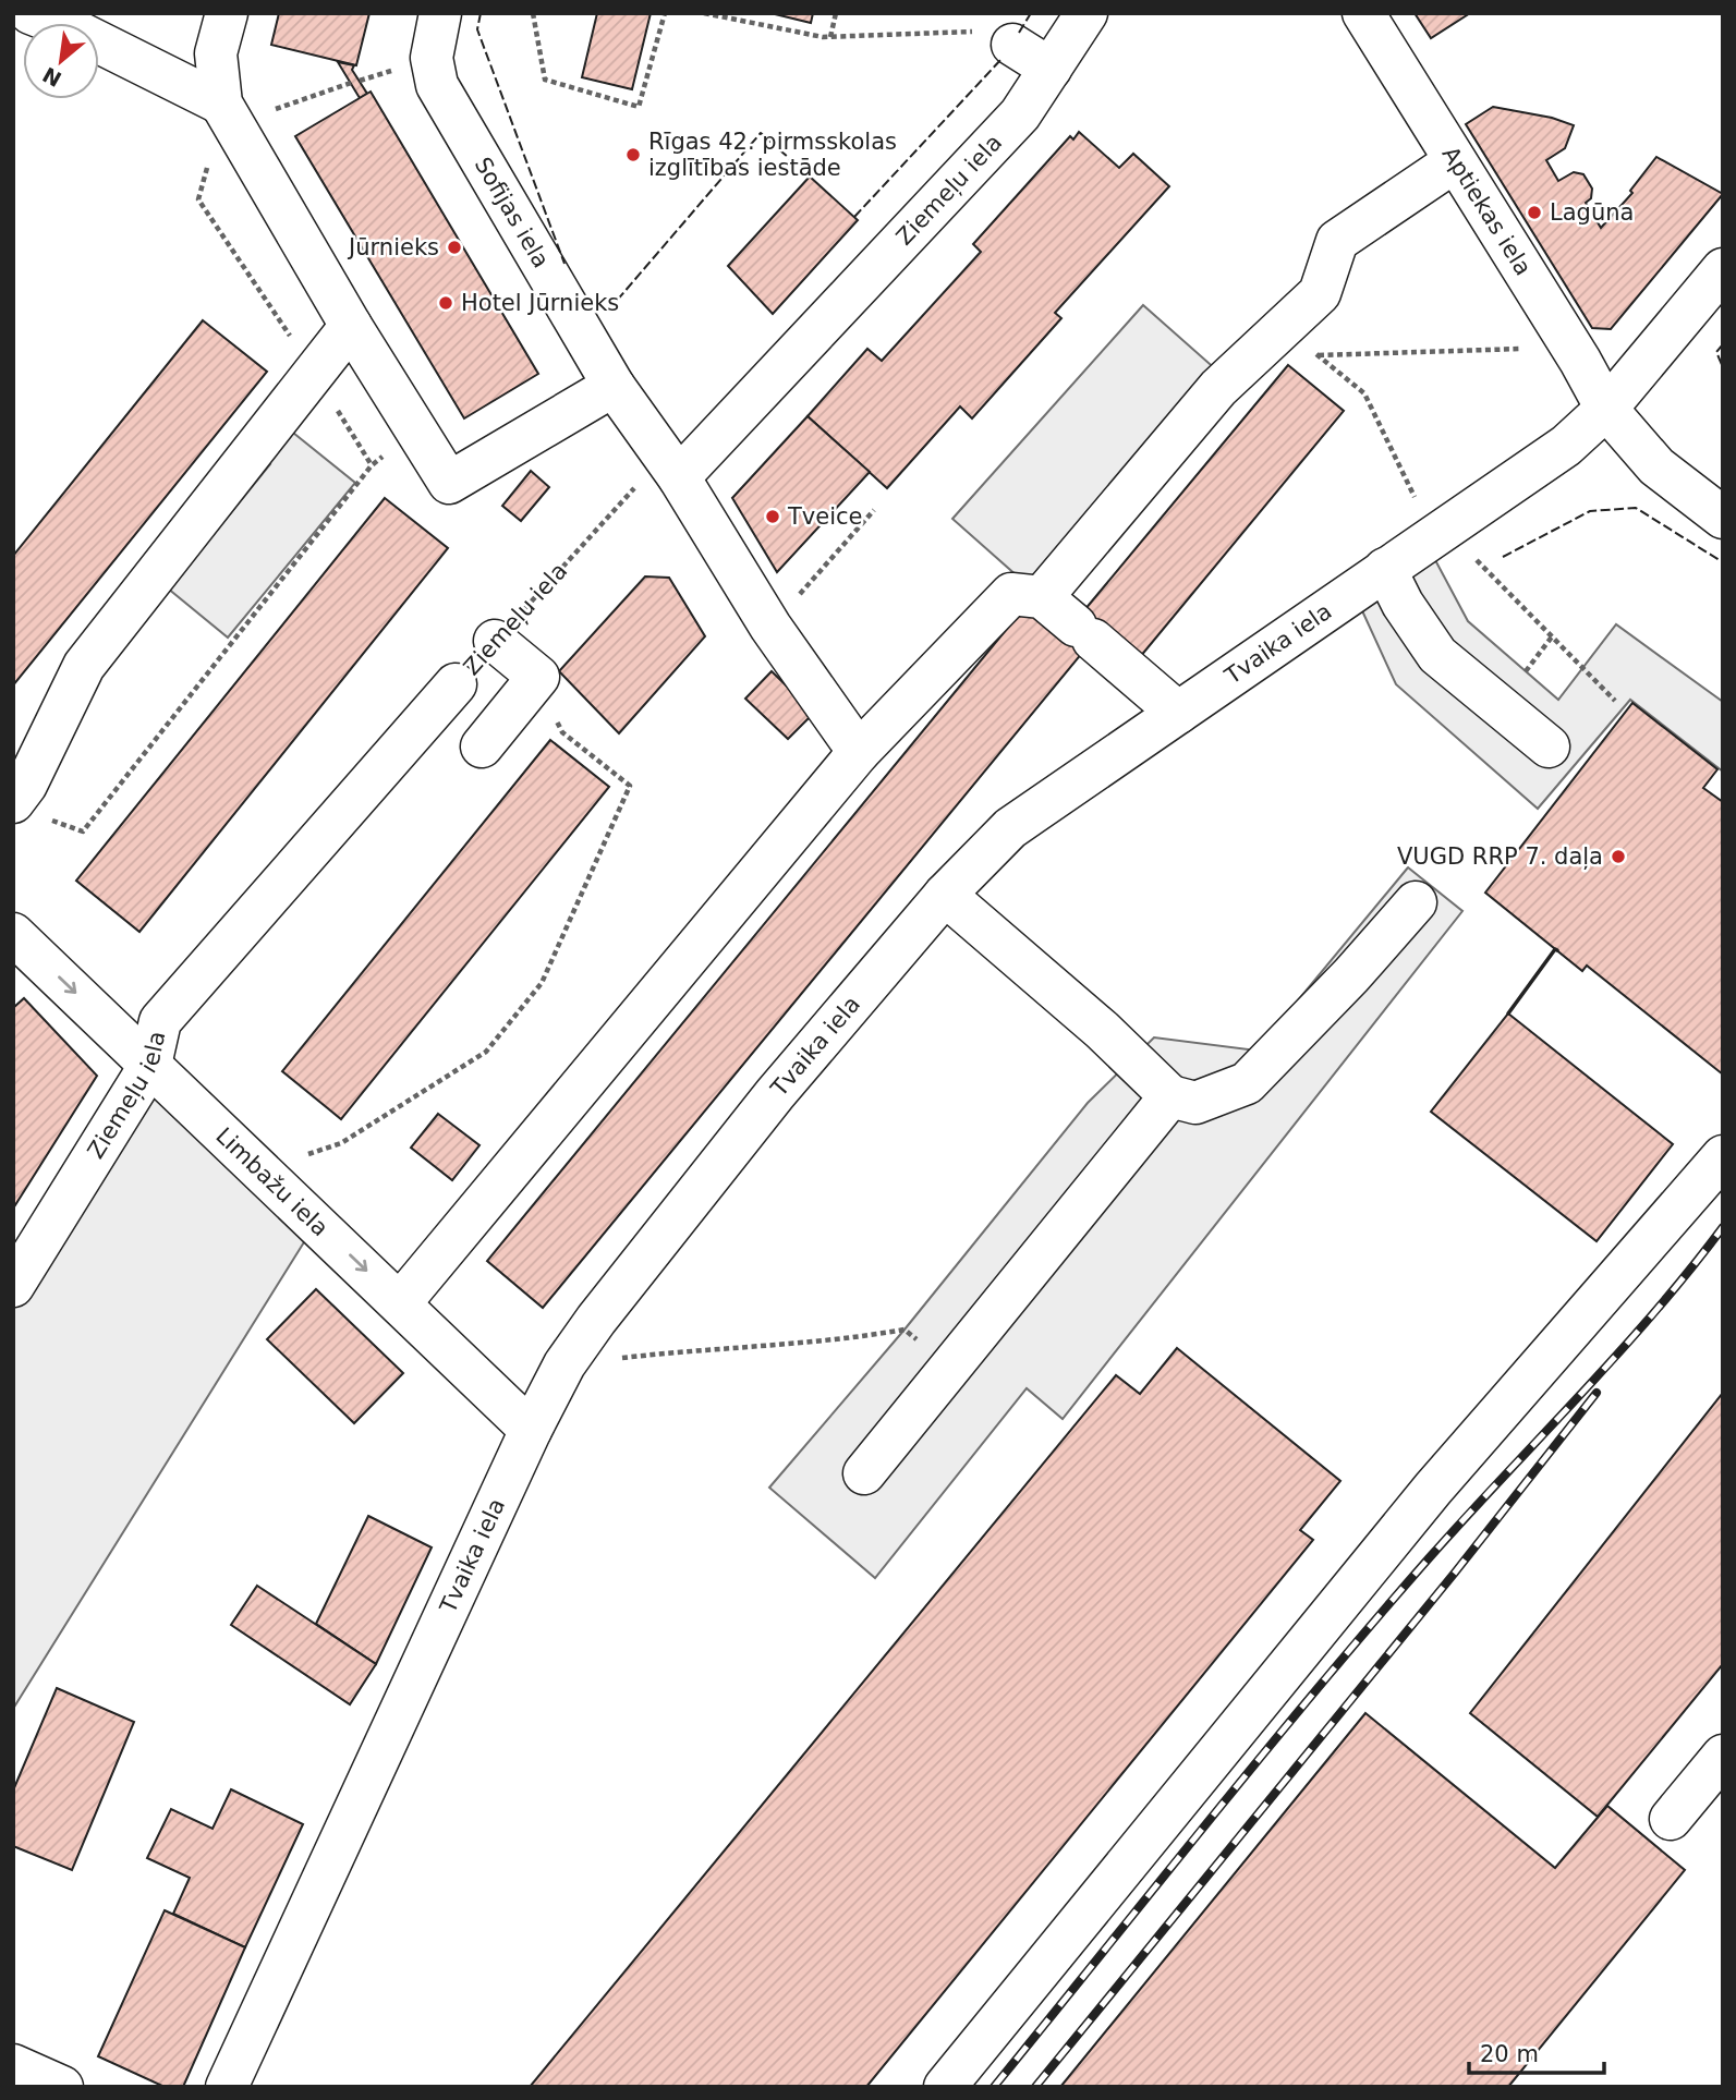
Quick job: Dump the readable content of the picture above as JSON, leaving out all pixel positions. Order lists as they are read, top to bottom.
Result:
{
  "streets": {
    "street": [
      "Ziemeļu iela",
      "Aptiekas iela",
      "Sofijas iela",
      "Tvaika iela",
      "Limbažu iela"
    ]
  },
  "crossings": [
    ["Ziemeļu iela", "Sofijas iela"],
    ["Ziemeļu iela", "Limbažu iela"],
    ["Aptiekas iela", "Tvaika iela"],
    ["Tvaika iela", "Limbažu iela"]
  ],
  "one_way": ["Limbažu iela"],
  "places": [
    "Rīgas 42. pirmsskolas izglītības iestāde",
    "Lagūna",
    "Jūrnieks",
    "Hotel Jūrnieks",
    "Tveice",
    "VUGD RRP 7. daļa"
  ],
  "scale_bar": "20 m",
  "north": "bottom left"
}
